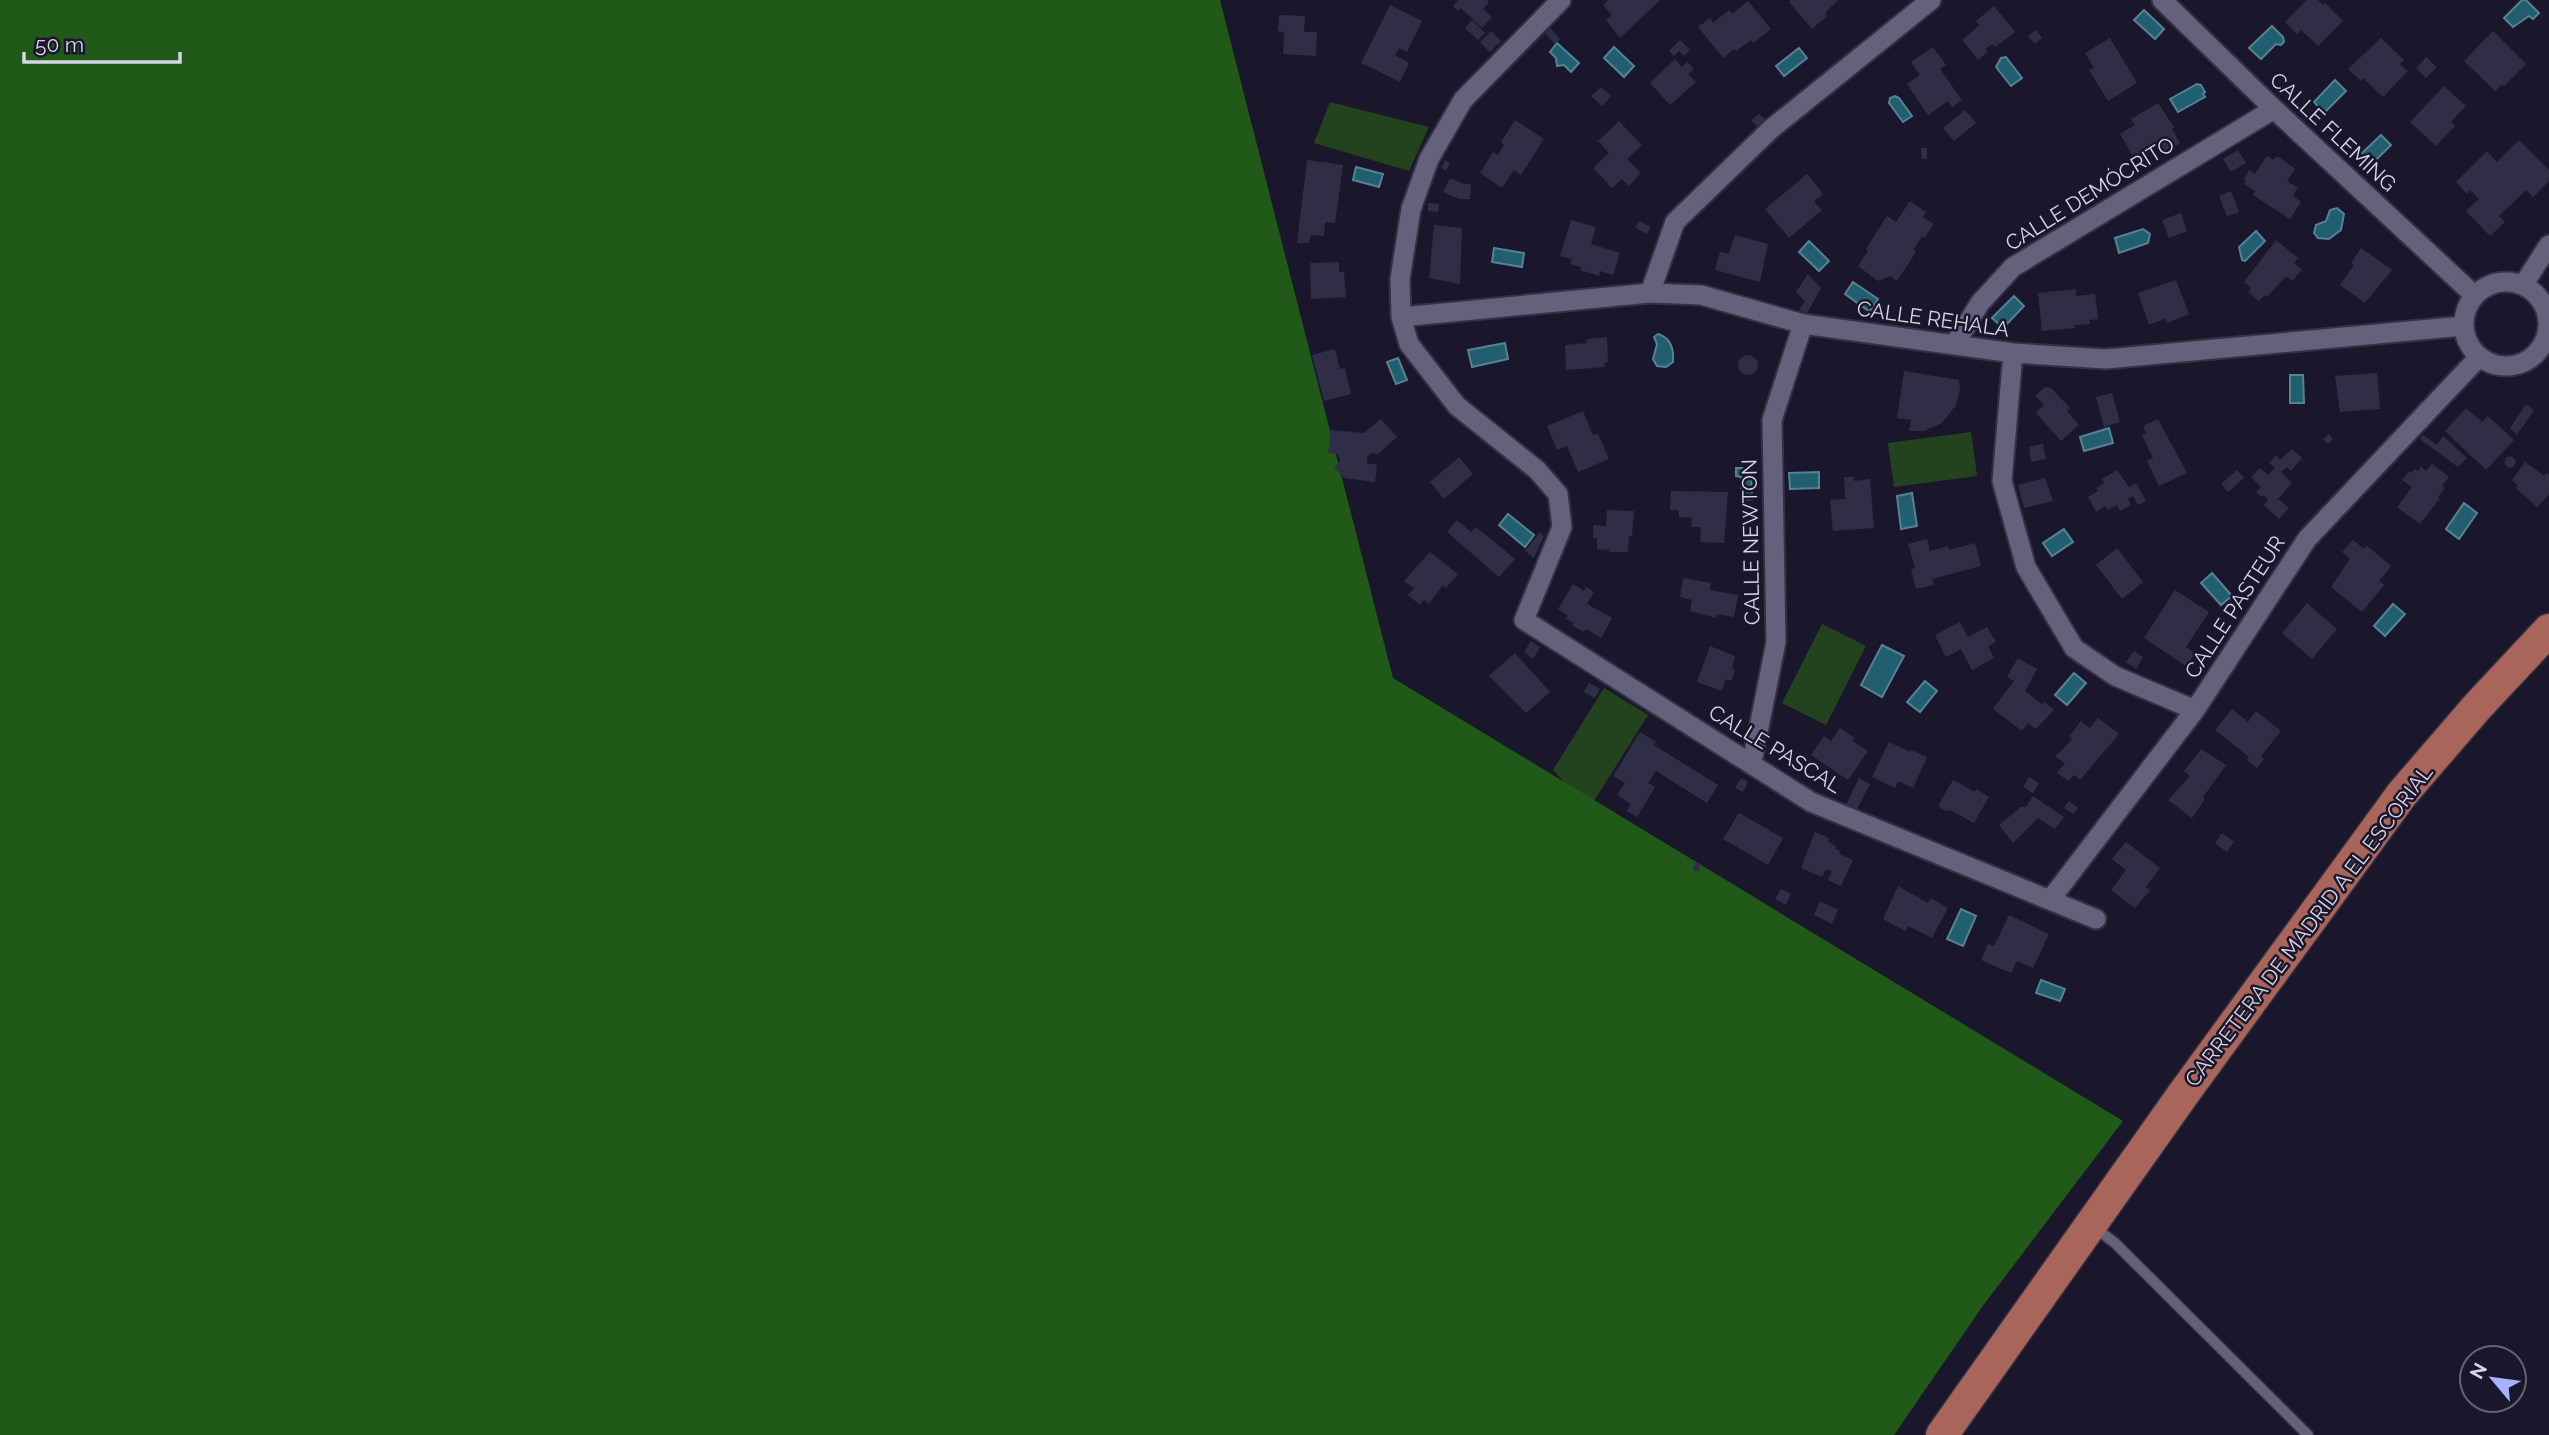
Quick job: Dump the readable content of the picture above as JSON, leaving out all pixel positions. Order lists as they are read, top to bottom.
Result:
{
  "streets": {
    "highway": ["CARRETERA DE MADRID A EL ESCORIAL"],
    "street": [
      "CALLE FLEMING",
      "CALLE DEMÓCRITO",
      "CALLE REHALA",
      "CALLE NEWTON",
      "CALLE PASTEUR",
      "CALLE PASCAL"
    ]
  },
  "crossings": [
    ["CALLE FLEMING", "CALLE DEMÓCRITO"],
    ["CALLE FLEMING", "CALLE REHALA"],
    ["CALLE FLEMING", "CALLE PASTEUR"],
    ["CALLE DEMÓCRITO", "CALLE REHALA"],
    ["CALLE REHALA", "CALLE NEWTON"],
    ["CALLE REHALA", "CALLE PASTEUR"],
    ["CALLE REHALA", "CALLE PASCAL"],
    ["CALLE NEWTON", "CALLE PASCAL"],
    ["CALLE PASTEUR", "CALLE PASCAL"]
  ],
  "scale_bar": "50 m",
  "north": "top left"
}
